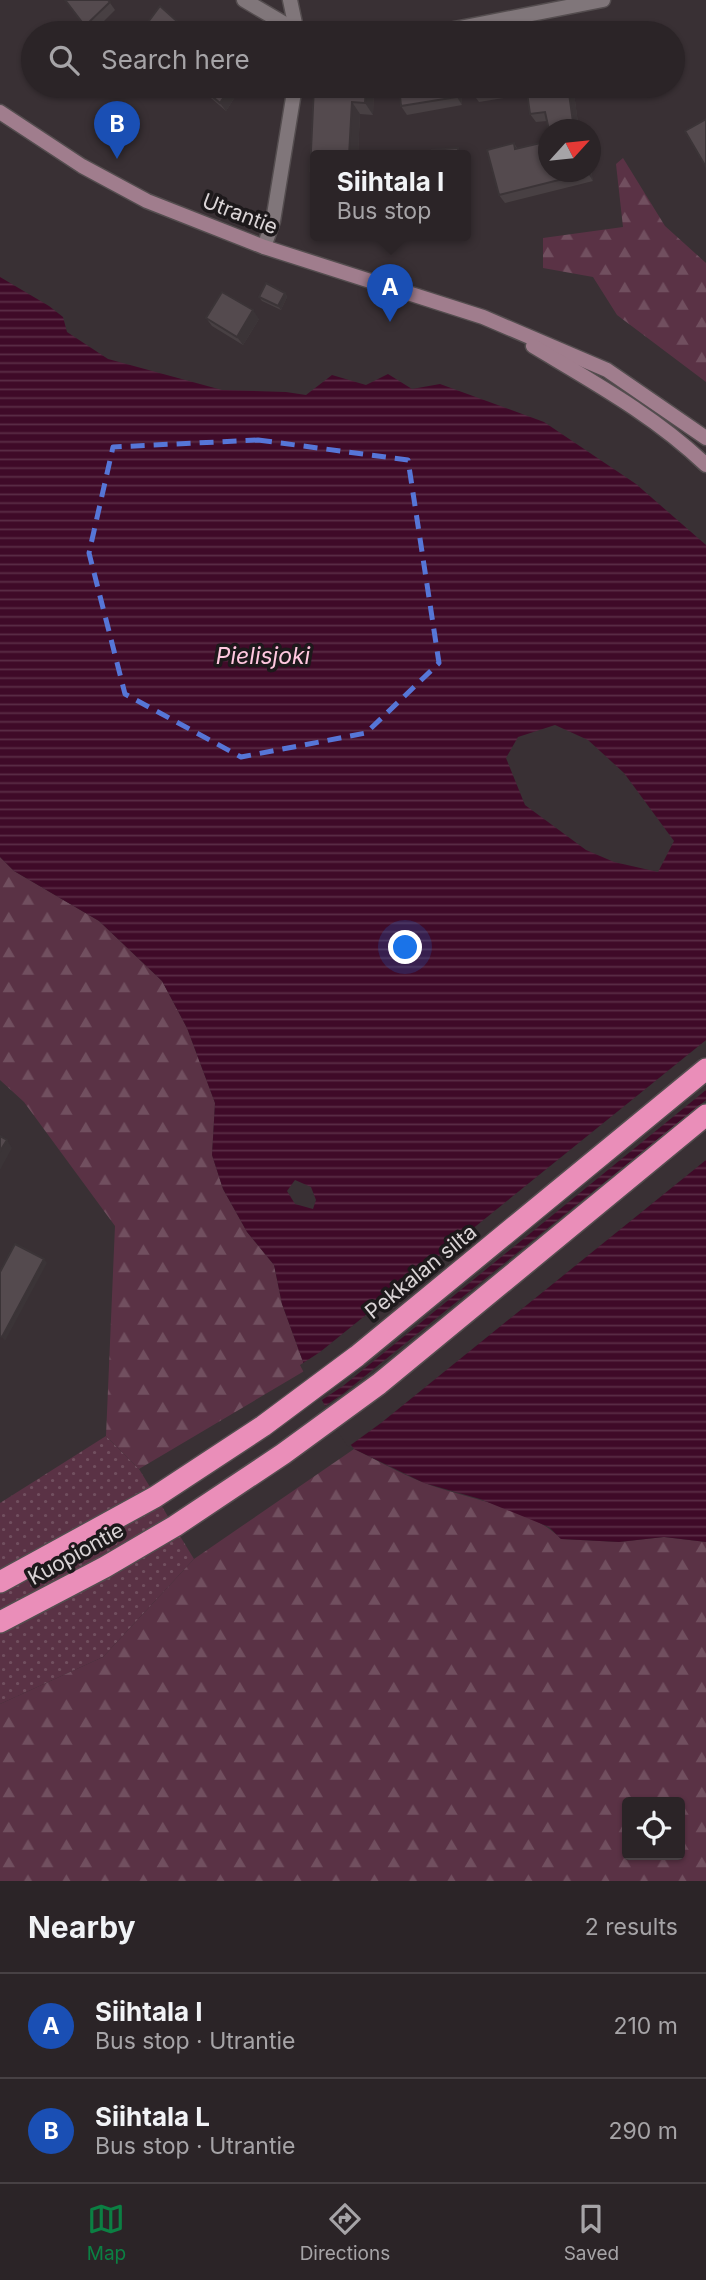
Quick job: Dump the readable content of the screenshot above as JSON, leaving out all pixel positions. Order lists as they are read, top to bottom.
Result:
{
  "streets": {
    "highway": ["Pekkalan silta", "Kuopiontie"],
    "main road": ["Utrantie"]
  },
  "crossings": [
    ["Pekkalan silta", "Kuopiontie"]
  ],
  "water": ["Pielisjoki"],
  "north": "top right",
  "page": {
    "search": "Search here",
    "pins": ["B", "A"],
    "popup": ["Siihtala I", "Bus stop"],
    "heading": ["Nearby", "2 results"],
    "list": [
      {
        "mark": "A",
        "name": "Siihtala I",
        "note": "Bus stop · Utrantie",
        "value": "210 m"
      },
      {
        "mark": "B",
        "name": "Siihtala L",
        "note": "Bus stop · Utrantie",
        "value": "290 m"
      }
    ],
    "nav": ["Map", "Directions", "Saved"]
  }
}
